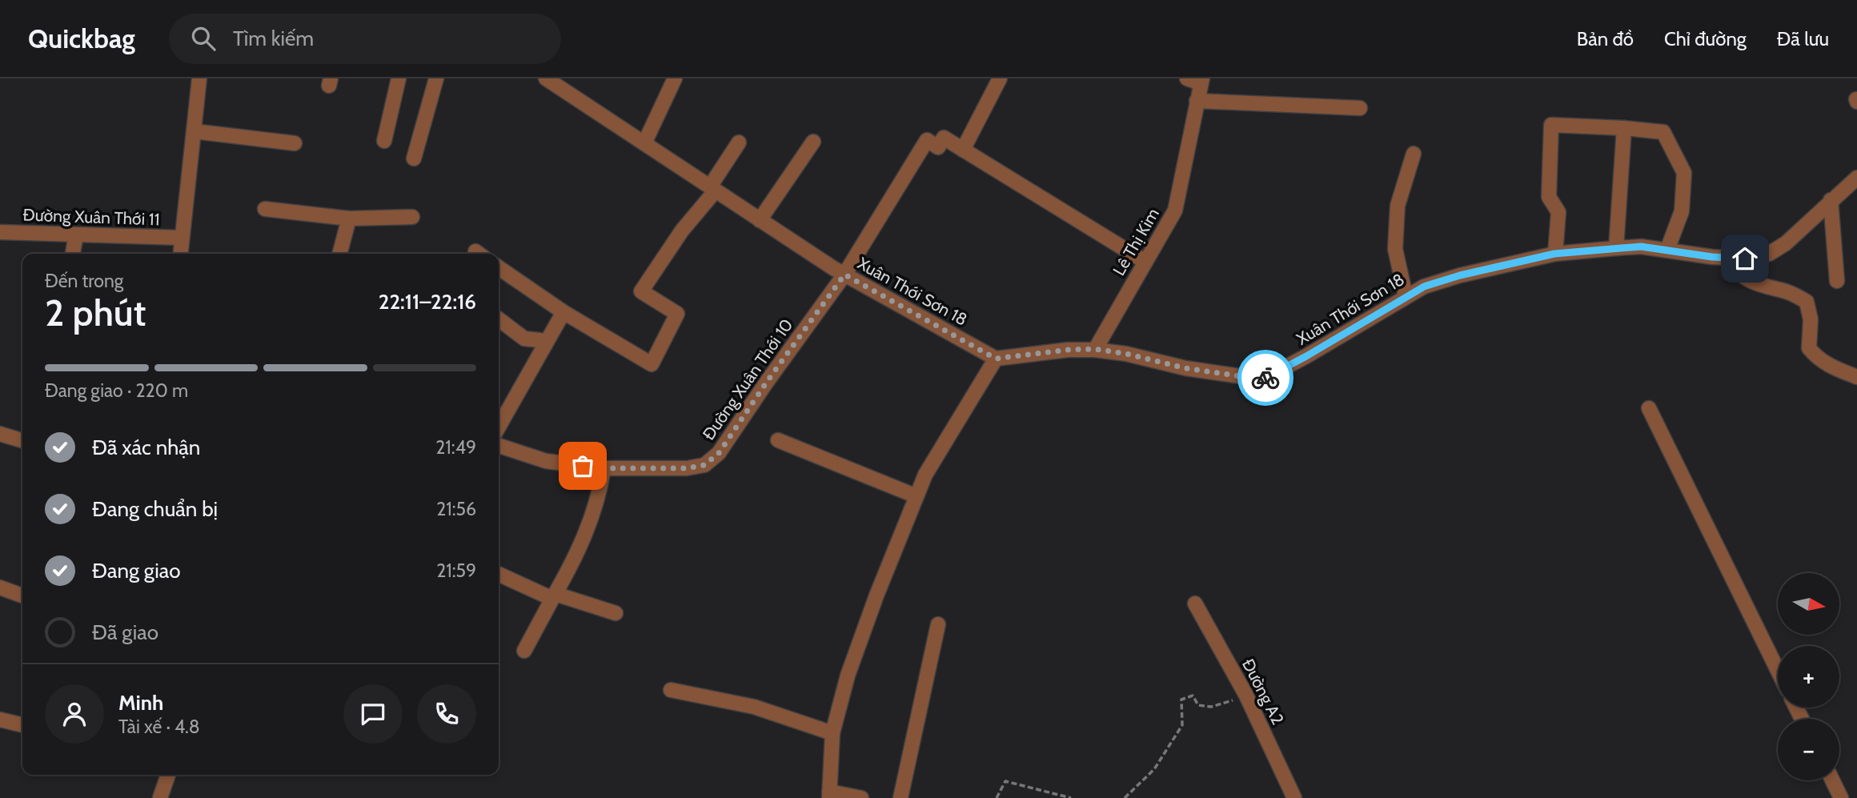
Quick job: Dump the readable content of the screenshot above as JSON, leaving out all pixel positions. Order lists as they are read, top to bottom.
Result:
{
  "streets": {
    "street": [
      "Đường Xuân Thới 11",
      "Lê Thị Kim",
      "Xuân Thới Sơn 18",
      "Đường Xuân Thới 10",
      "Đường A2"
    ]
  },
  "crossings": [
    ["Lê Thị Kim", "Xuân Thới Sơn 18"],
    ["Xuân Thới Sơn 18", "Đường Xuân Thới 10"]
  ],
  "north": "right",
  "page": {
    "header": "Quickbag",
    "search": "Tìm kiếm",
    "nav": ["Bản đồ", "Chỉ đường", "Đã lưu"],
    "heading": ["2 phút", "Đến trong", "22:11–22:16"],
    "panel": ["Minh", "Tài xế · 4.8"],
    "bar": "Đang giao · 220 m",
    "list": [
      ["Đã xác nhận", "21:49"],
      ["Đang chuẩn bị", "21:56"],
      ["Đang giao", "21:59"],
      "Đã giao"
    ],
    "map_buttons": ["+", "−"]
  }
}
